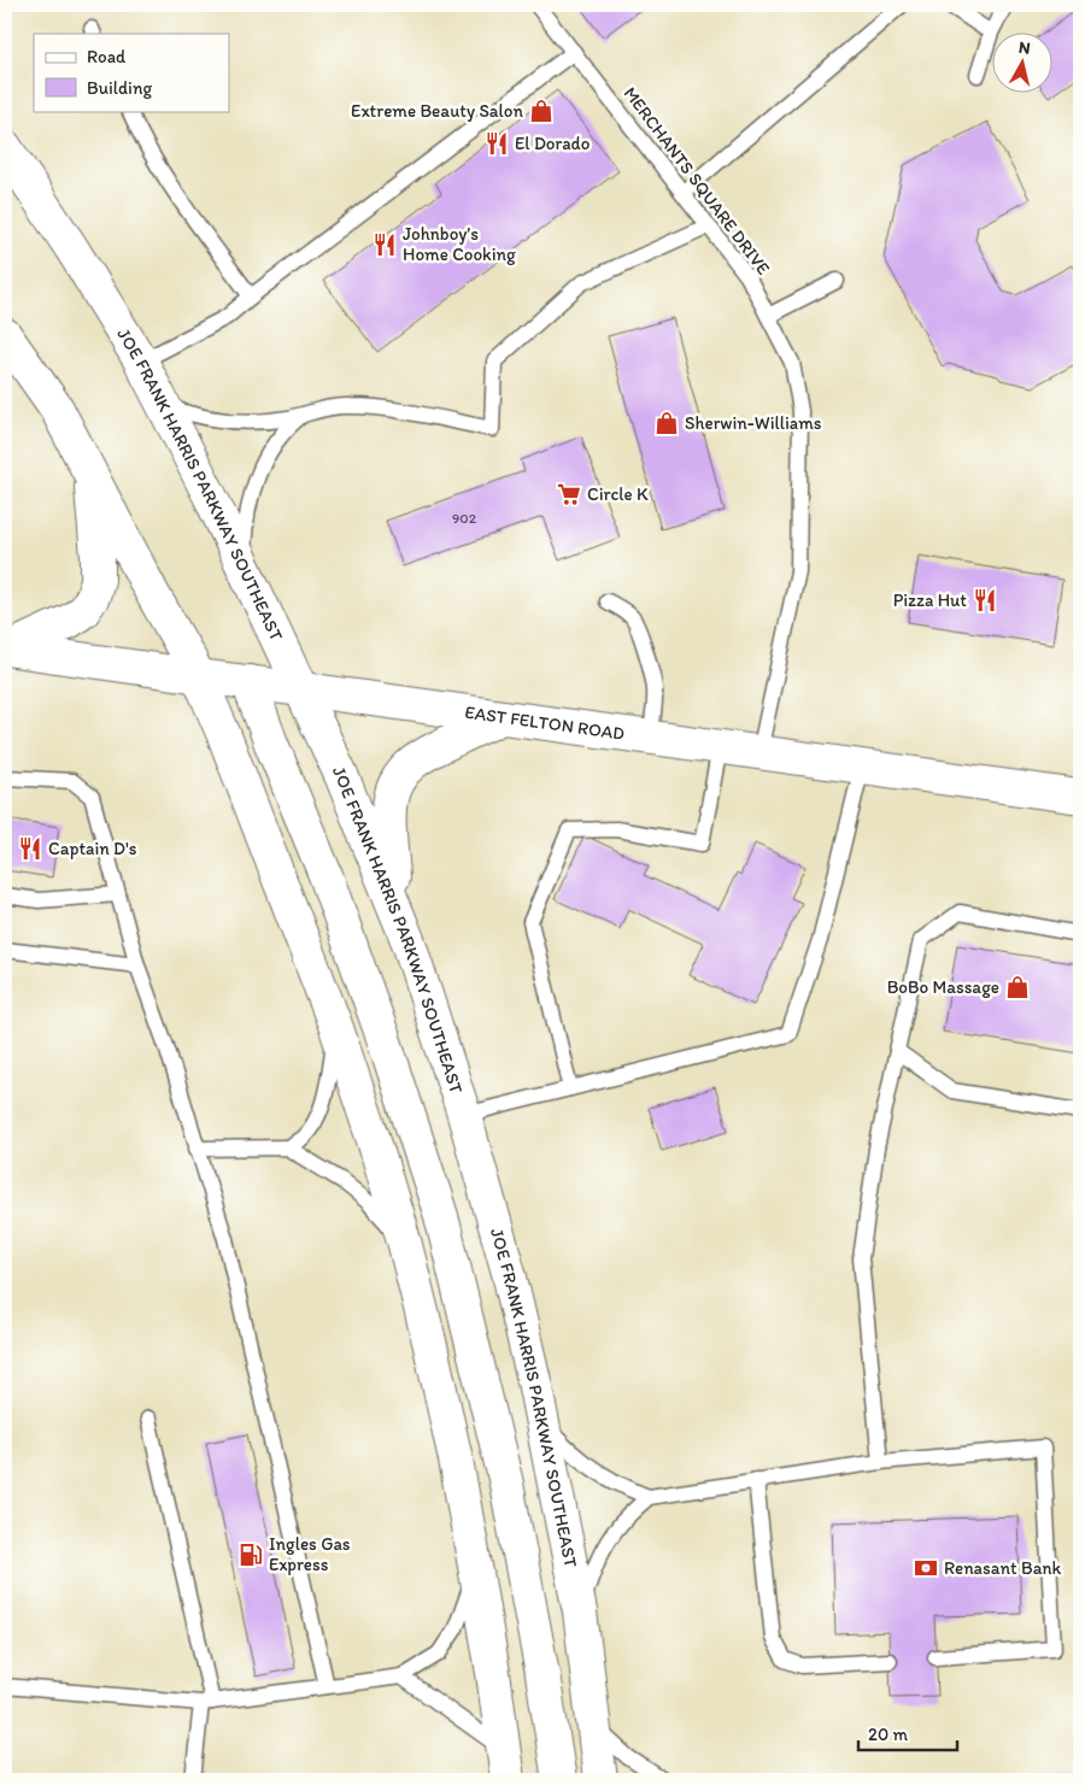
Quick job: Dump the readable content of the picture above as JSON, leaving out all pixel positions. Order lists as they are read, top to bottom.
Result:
{
  "streets": {
    "main road": ["JOE FRANK HARRIS PARKWAY SOUTHEAST", "EAST FELTON ROAD"],
    "lane": ["MERCHANTS SQUARE DRIVE"]
  },
  "crossings": [
    ["MERCHANTS SQUARE DRIVE", "EAST FELTON ROAD"],
    ["JOE FRANK HARRIS PARKWAY SOUTHEAST", "EAST FELTON ROAD"]
  ],
  "places": {
    "shop": ["Extreme Beauty Salon", "Sherwin-Williams", "BoBo Massage"],
    "restaurant": [
      "El Dorado",
      "Johnboy’s Home Cooking",
      "Pizza Hut",
      "Captain D's"
    ],
    "supermarket": ["Circle K"],
    "fuel station": ["Ingles Gas Express"],
    "bank": ["Renasant Bank"]
  },
  "house_numbers": ["902"],
  "legend": ["Road", "Building"],
  "scale_bar": "20 m",
  "north": "top"
}
